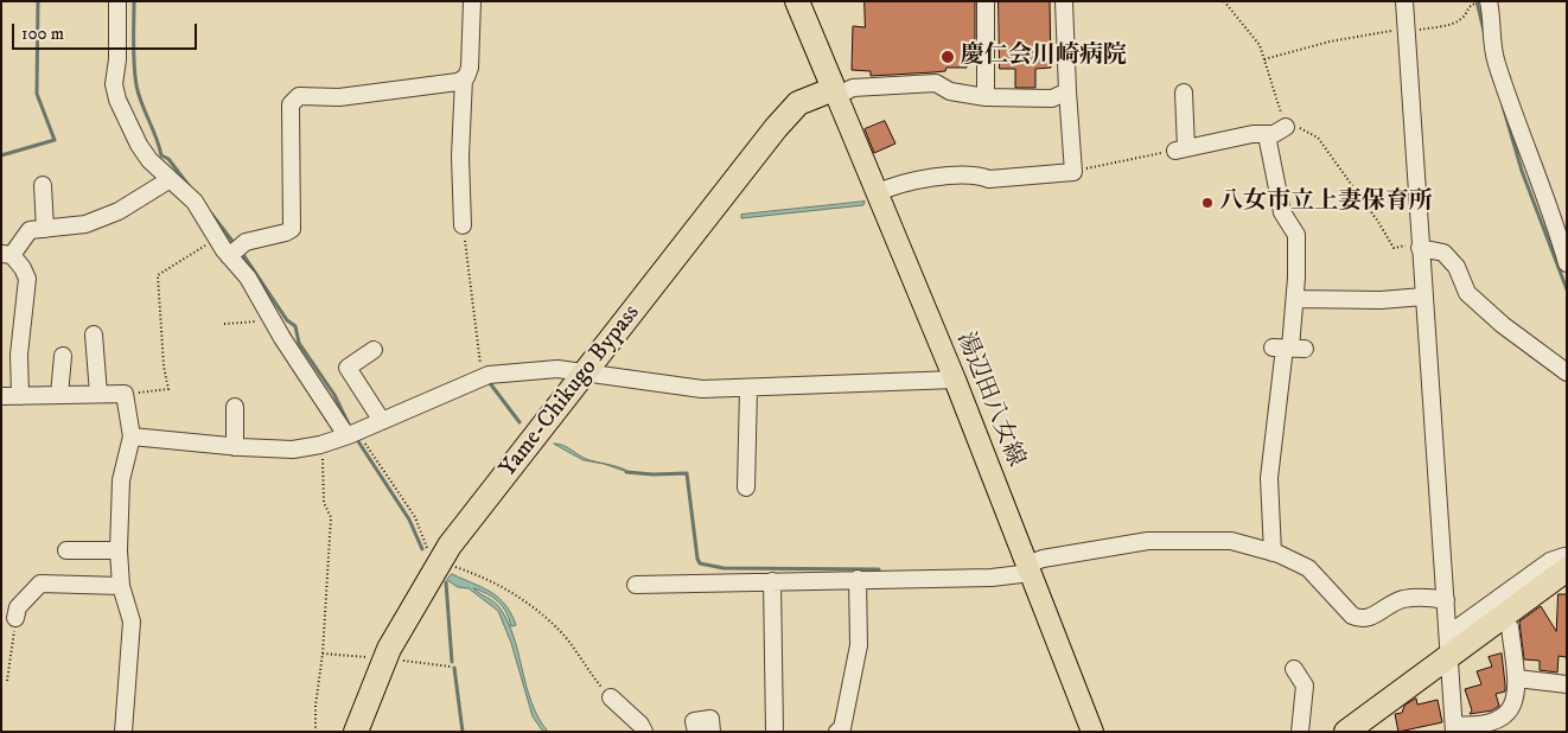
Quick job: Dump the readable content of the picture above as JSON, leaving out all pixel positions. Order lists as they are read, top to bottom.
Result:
{
  "streets": {
    "highway": ["Yame-Chikugo Bypass"],
    "main road": ["湯辺田八女線"]
  },
  "crossings": [
    ["Yame-Chikugo Bypass", "湯辺田八女線"]
  ],
  "places": ["慶仁会川崎病院", "八女市立上妻保育所"],
  "scale_bar": "100 m"
}
